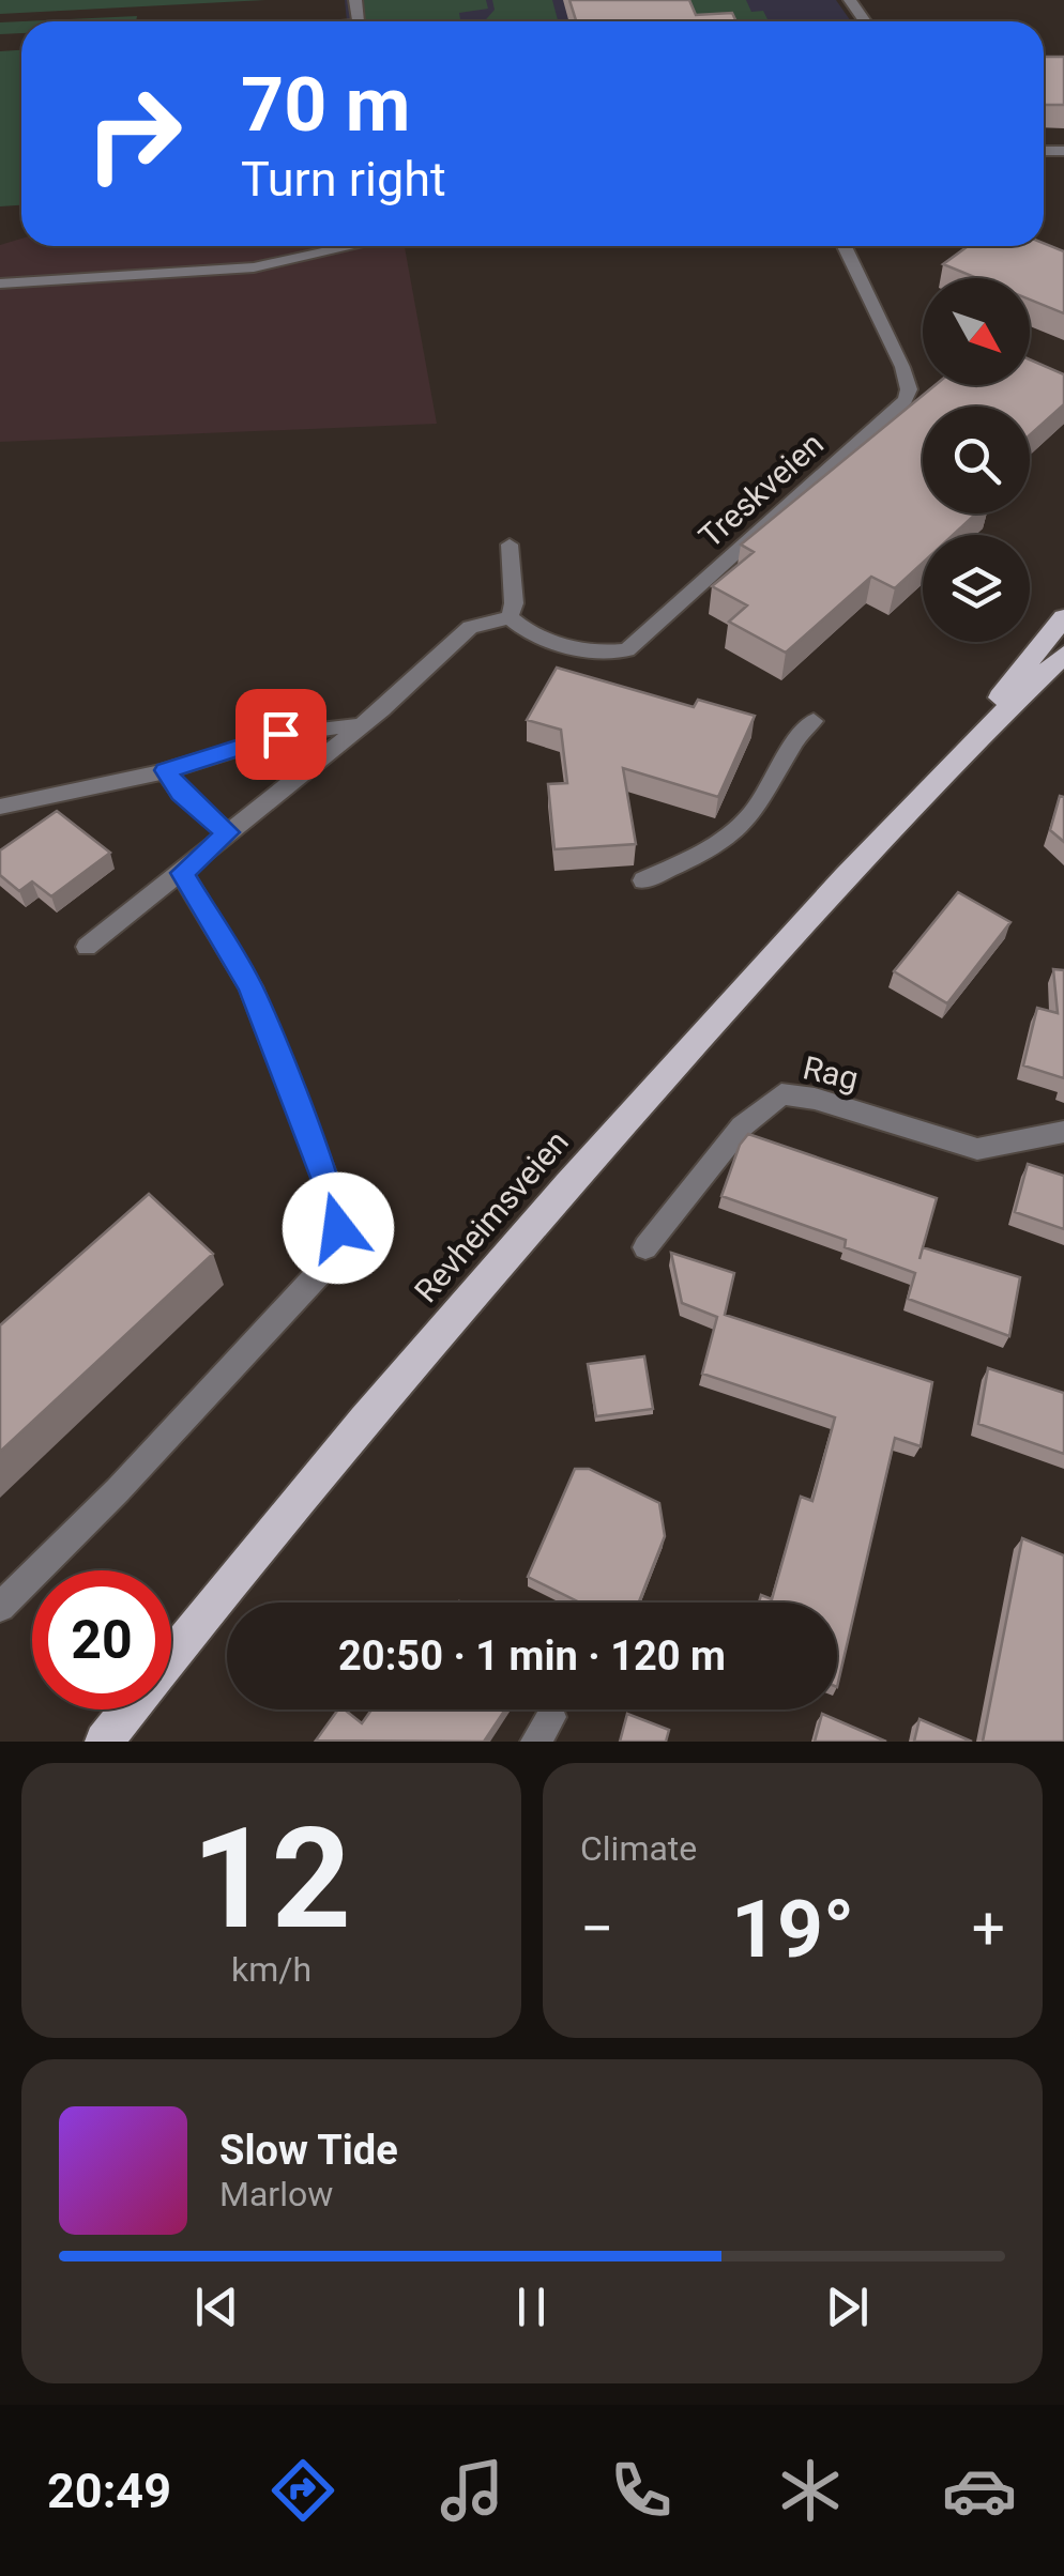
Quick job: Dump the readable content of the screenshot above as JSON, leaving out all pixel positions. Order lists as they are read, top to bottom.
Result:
{
  "streets": {
    "main road": ["Revheimsveien"],
    "street": ["Treskveien", "Rag"]
  },
  "north": "bottom right",
  "page": {
    "turn": ["70 m", "Turn right"],
    "limit": "20",
    "trip": "20:50 · 1 min · 120 m",
    "tile": [
      ["12", "km/h"],
      "Climate"
    ],
    "heat": ["−", "19°", "+"],
    "song": ["Slow Tide", "Marlow"],
    "tabs": "20:49"
  }
}
